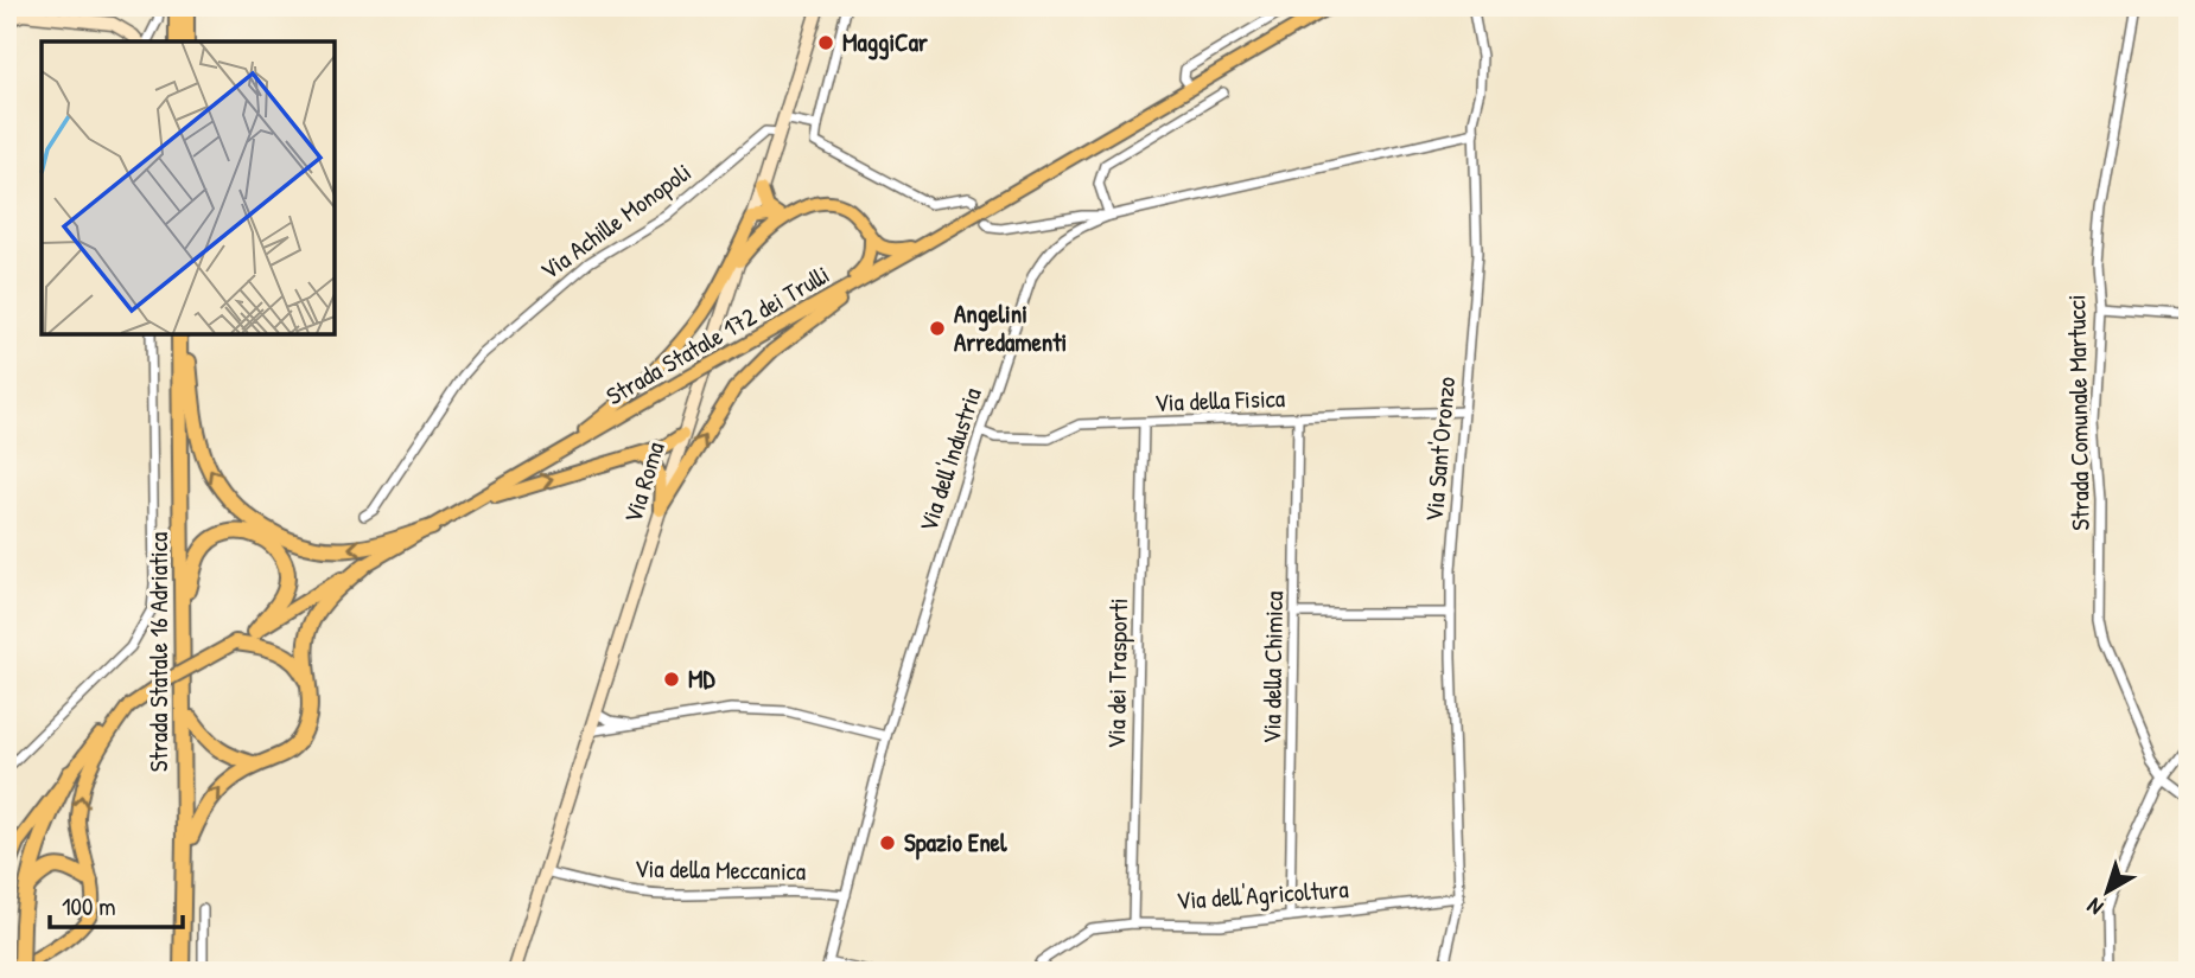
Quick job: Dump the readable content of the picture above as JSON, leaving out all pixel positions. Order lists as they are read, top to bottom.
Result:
{
  "streets": {
    "highway": ["Strada Statale 16 Adriatica"],
    "main road": ["Strada Statale 172 dei Trulli"],
    "street": [
      "Via Achille Monopoli",
      "Via della Fisica",
      "Strada Comunale Martucci",
      "Via Sant'Oronzo",
      "Via dell'Industria",
      "Via Roma",
      "Via della Chimica",
      "Via dei Trasporti",
      "Via della Meccanica",
      "Via dell'Agricoltura"
    ]
  },
  "crossings": [
    ["Via Achille Monopoli", "Via Roma"],
    ["Via della Fisica", "Via Sant'Oronzo"],
    ["Via della Fisica", "Via dell'Industria"],
    ["Via della Fisica", "Via della Chimica"],
    ["Via della Fisica", "Via dei Trasporti"],
    ["Via Sant'Oronzo", "Via dell'Industria"],
    ["Via Sant'Oronzo", "Via dell'Agricoltura"],
    ["Via dell'Industria", "Via della Meccanica"],
    ["Via Roma", "Via della Meccanica"],
    ["Via della Chimica", "Via dell'Agricoltura"],
    ["Via dei Trasporti", "Via dell'Agricoltura"]
  ],
  "places": [
    "MaggiCar",
    "Angelini Arredamenti",
    "MD",
    "Spazio Enel"
  ],
  "scale_bar": "100 m",
  "north": "bottom left"
}
